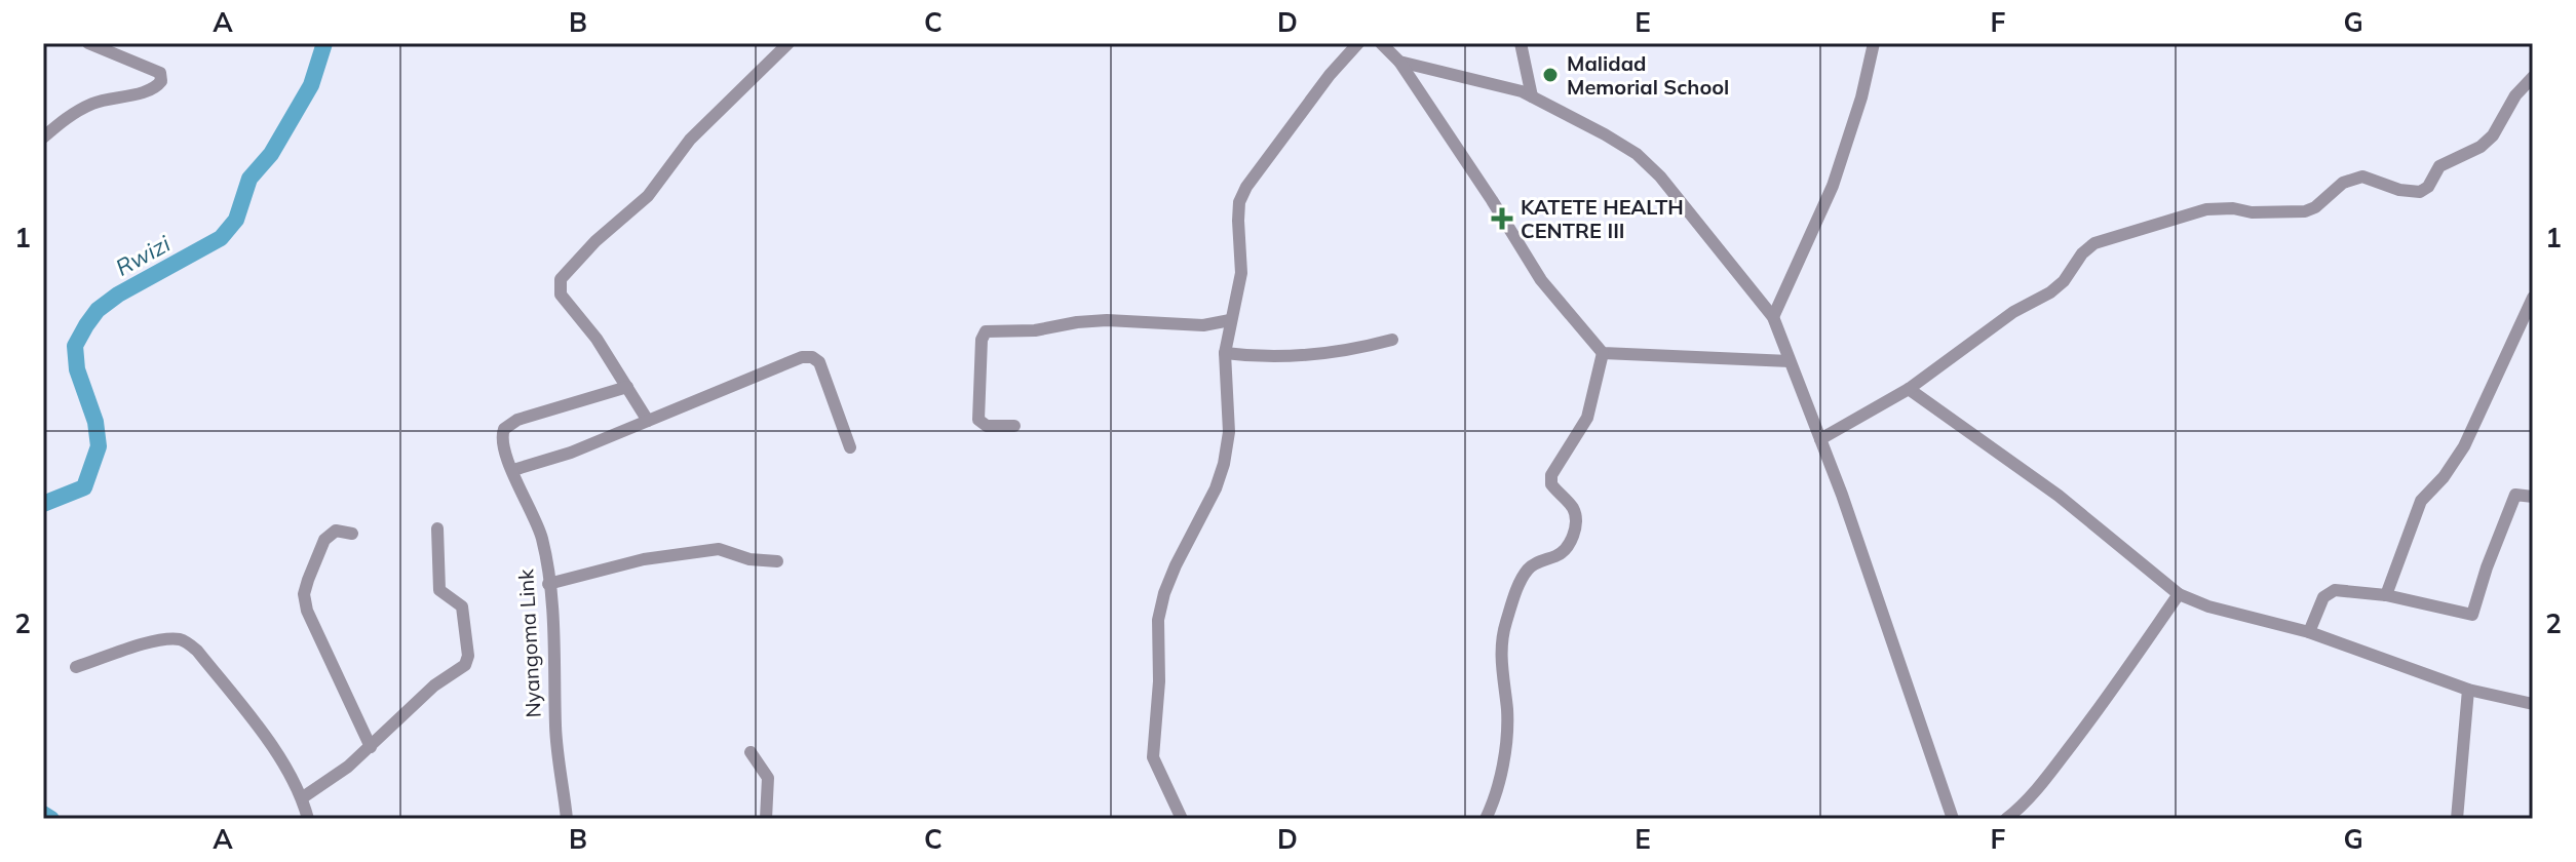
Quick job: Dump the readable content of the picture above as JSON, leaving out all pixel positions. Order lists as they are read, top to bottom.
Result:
{
  "streets": {
    "street": ["Nyangoma Link"]
  },
  "water": ["Rwizi"],
  "places": {
    "other": ["Malidad Memorial School"],
    "health": ["KATETE HEALTH CENTRE III"]
  },
  "grid": {
    "columns": [
      "A",
      "B",
      "C",
      "D",
      "E",
      "F",
      "G"
    ],
    "rows": ["1", "2"]
  }
}
